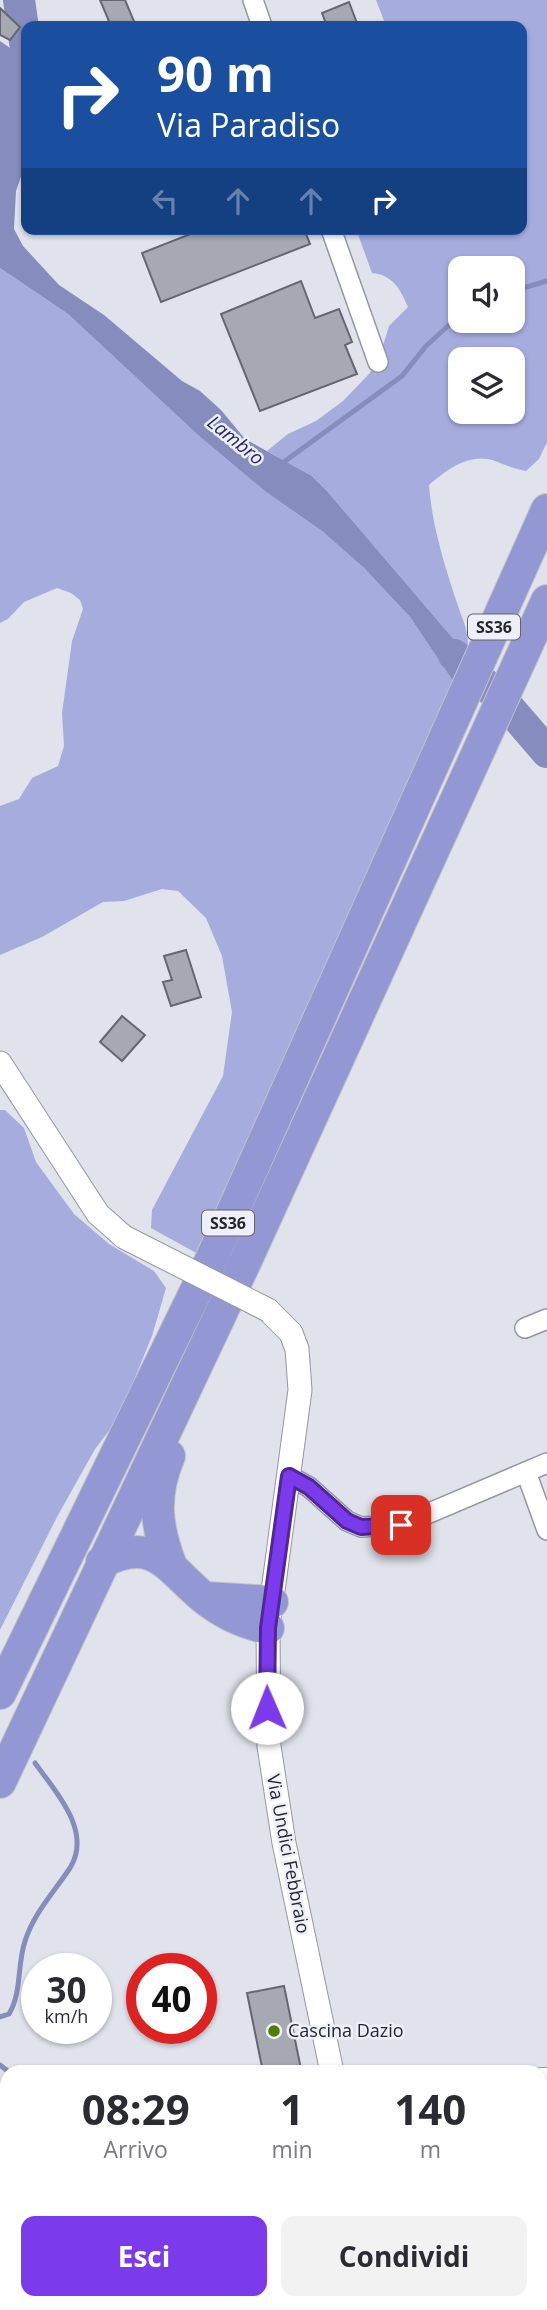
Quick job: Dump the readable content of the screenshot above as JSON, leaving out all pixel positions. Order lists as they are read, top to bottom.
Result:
{
  "streets": {
    "highway": ["SS36"],
    "street": ["Via Undici Febbraio"]
  },
  "water": ["Lambro"],
  "places": ["Cascina Dazio"],
  "page": {
    "turn": ["90 m", "Via Paradiso"],
    "speed": "30 km/h",
    "limit": "40",
    "eta": [
      "08:29",
      "Arrivo",
      "1",
      "min",
      "140",
      "m"
    ],
    "buttons": ["Esci", "Condividi"]
  }
}
